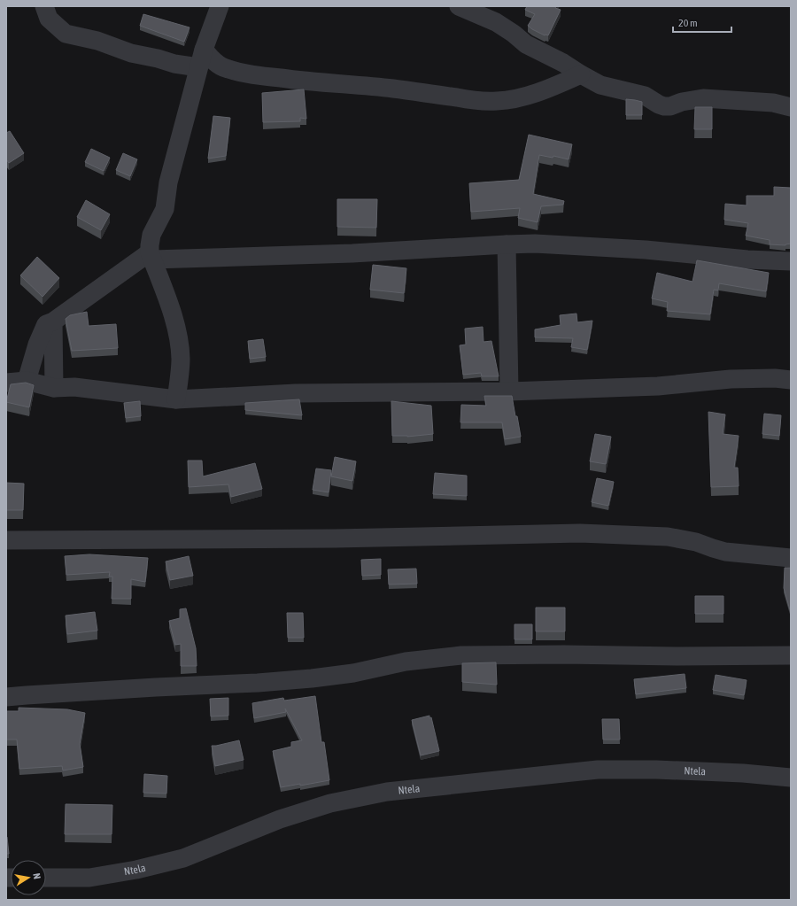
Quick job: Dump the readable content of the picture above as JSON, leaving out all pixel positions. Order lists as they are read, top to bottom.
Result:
{
  "streets": {
    "street": ["Ntela"]
  },
  "scale_bar": "20 m",
  "north": "right"
}
